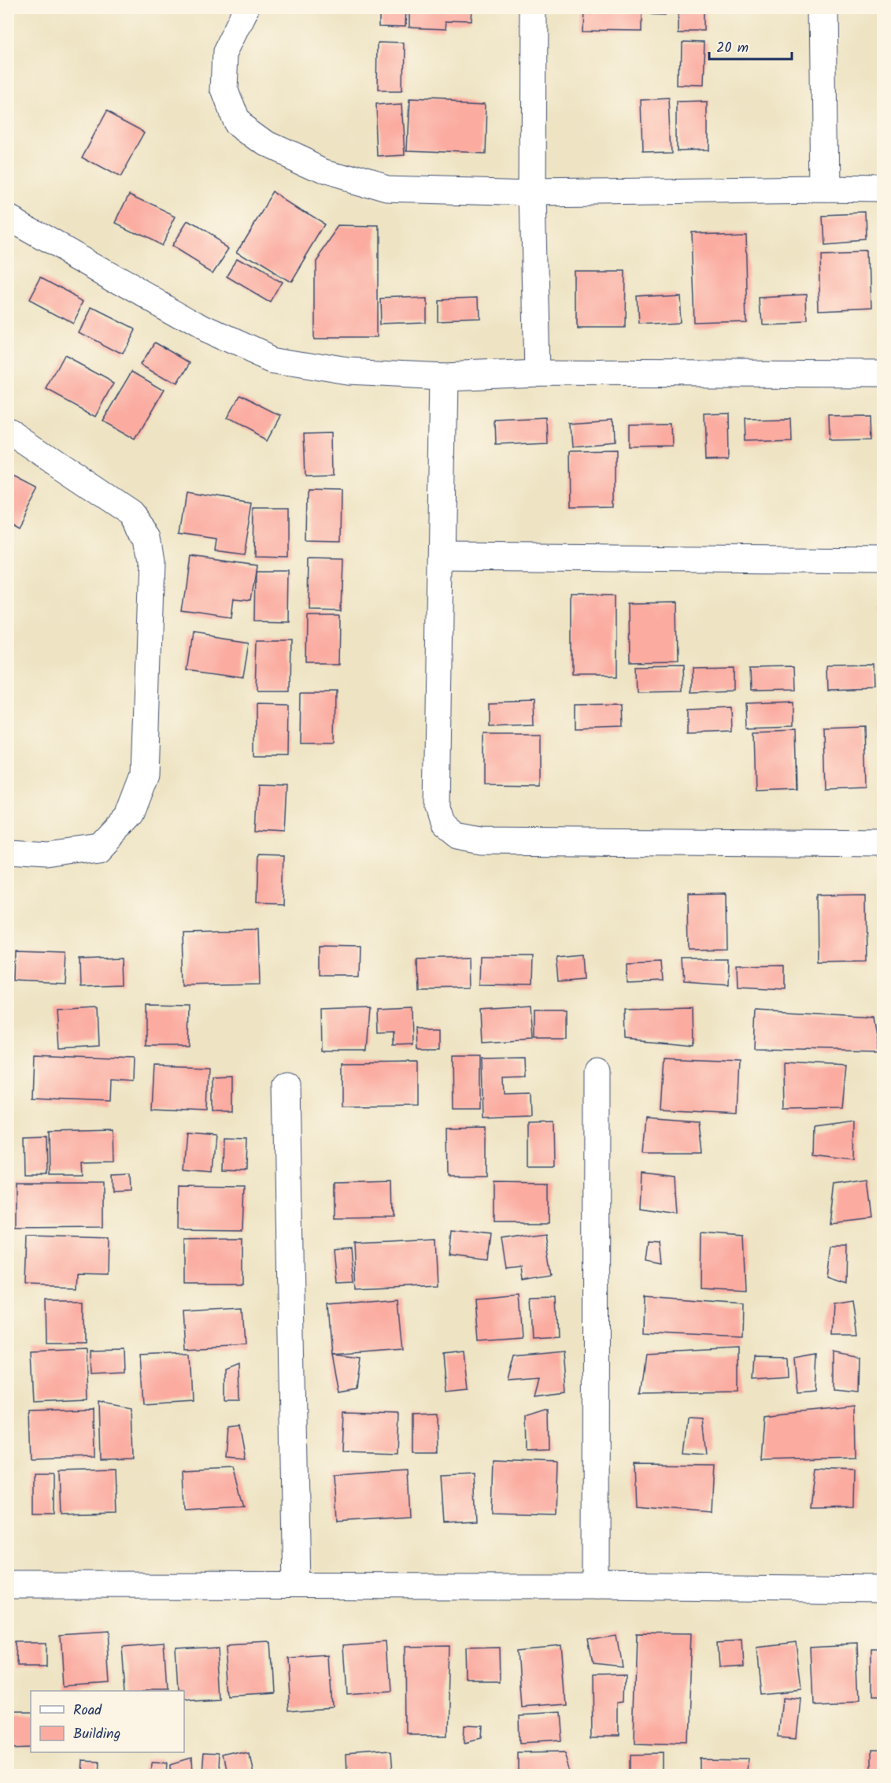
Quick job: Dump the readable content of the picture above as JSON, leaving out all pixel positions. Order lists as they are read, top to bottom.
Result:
{
  "legend": ["Road", "Building"],
  "scale_bar": "20 m"
}
